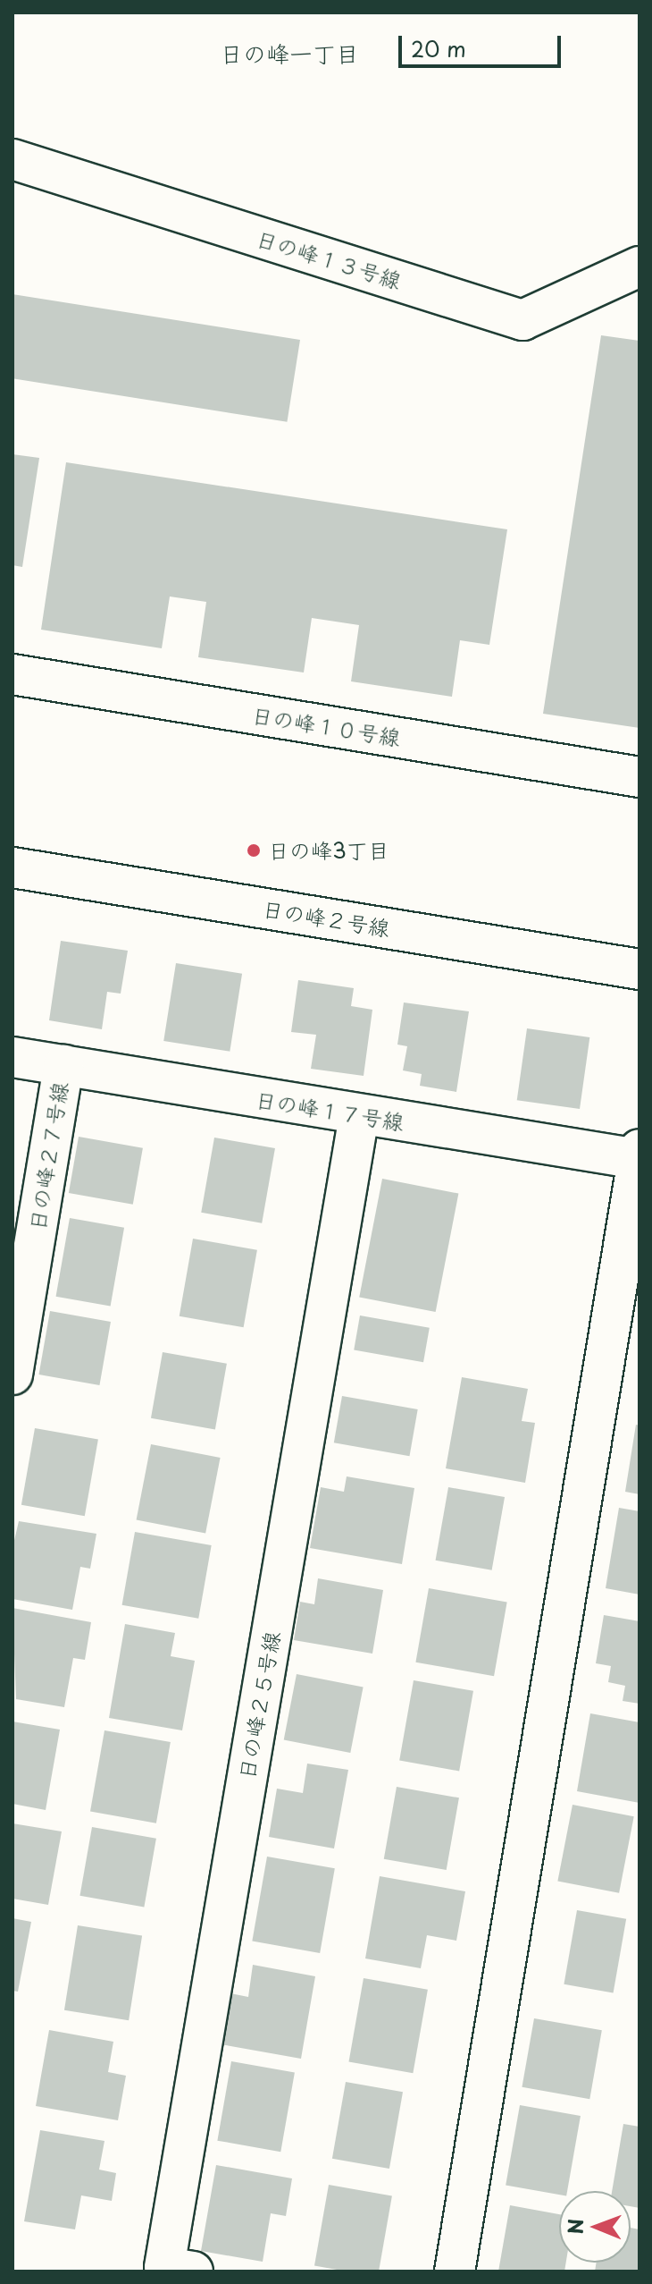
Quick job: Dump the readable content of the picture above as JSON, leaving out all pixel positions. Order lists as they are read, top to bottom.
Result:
{
  "streets": {
    "street": [
      "日の峰１３号線",
      "日の峰１０号線",
      "日の峰２号線",
      "日の峰１７号線",
      "日の峰２７号線",
      "日の峰２５号線"
    ]
  },
  "crossings": [
    ["日の峰１７号線", "日の峰２７号線"],
    ["日の峰１７号線", "日の峰２５号線"]
  ],
  "districts": ["日の峰一丁目"],
  "places": ["日の峰3丁目"],
  "scale_bar": "20 m",
  "north": "left"
}
